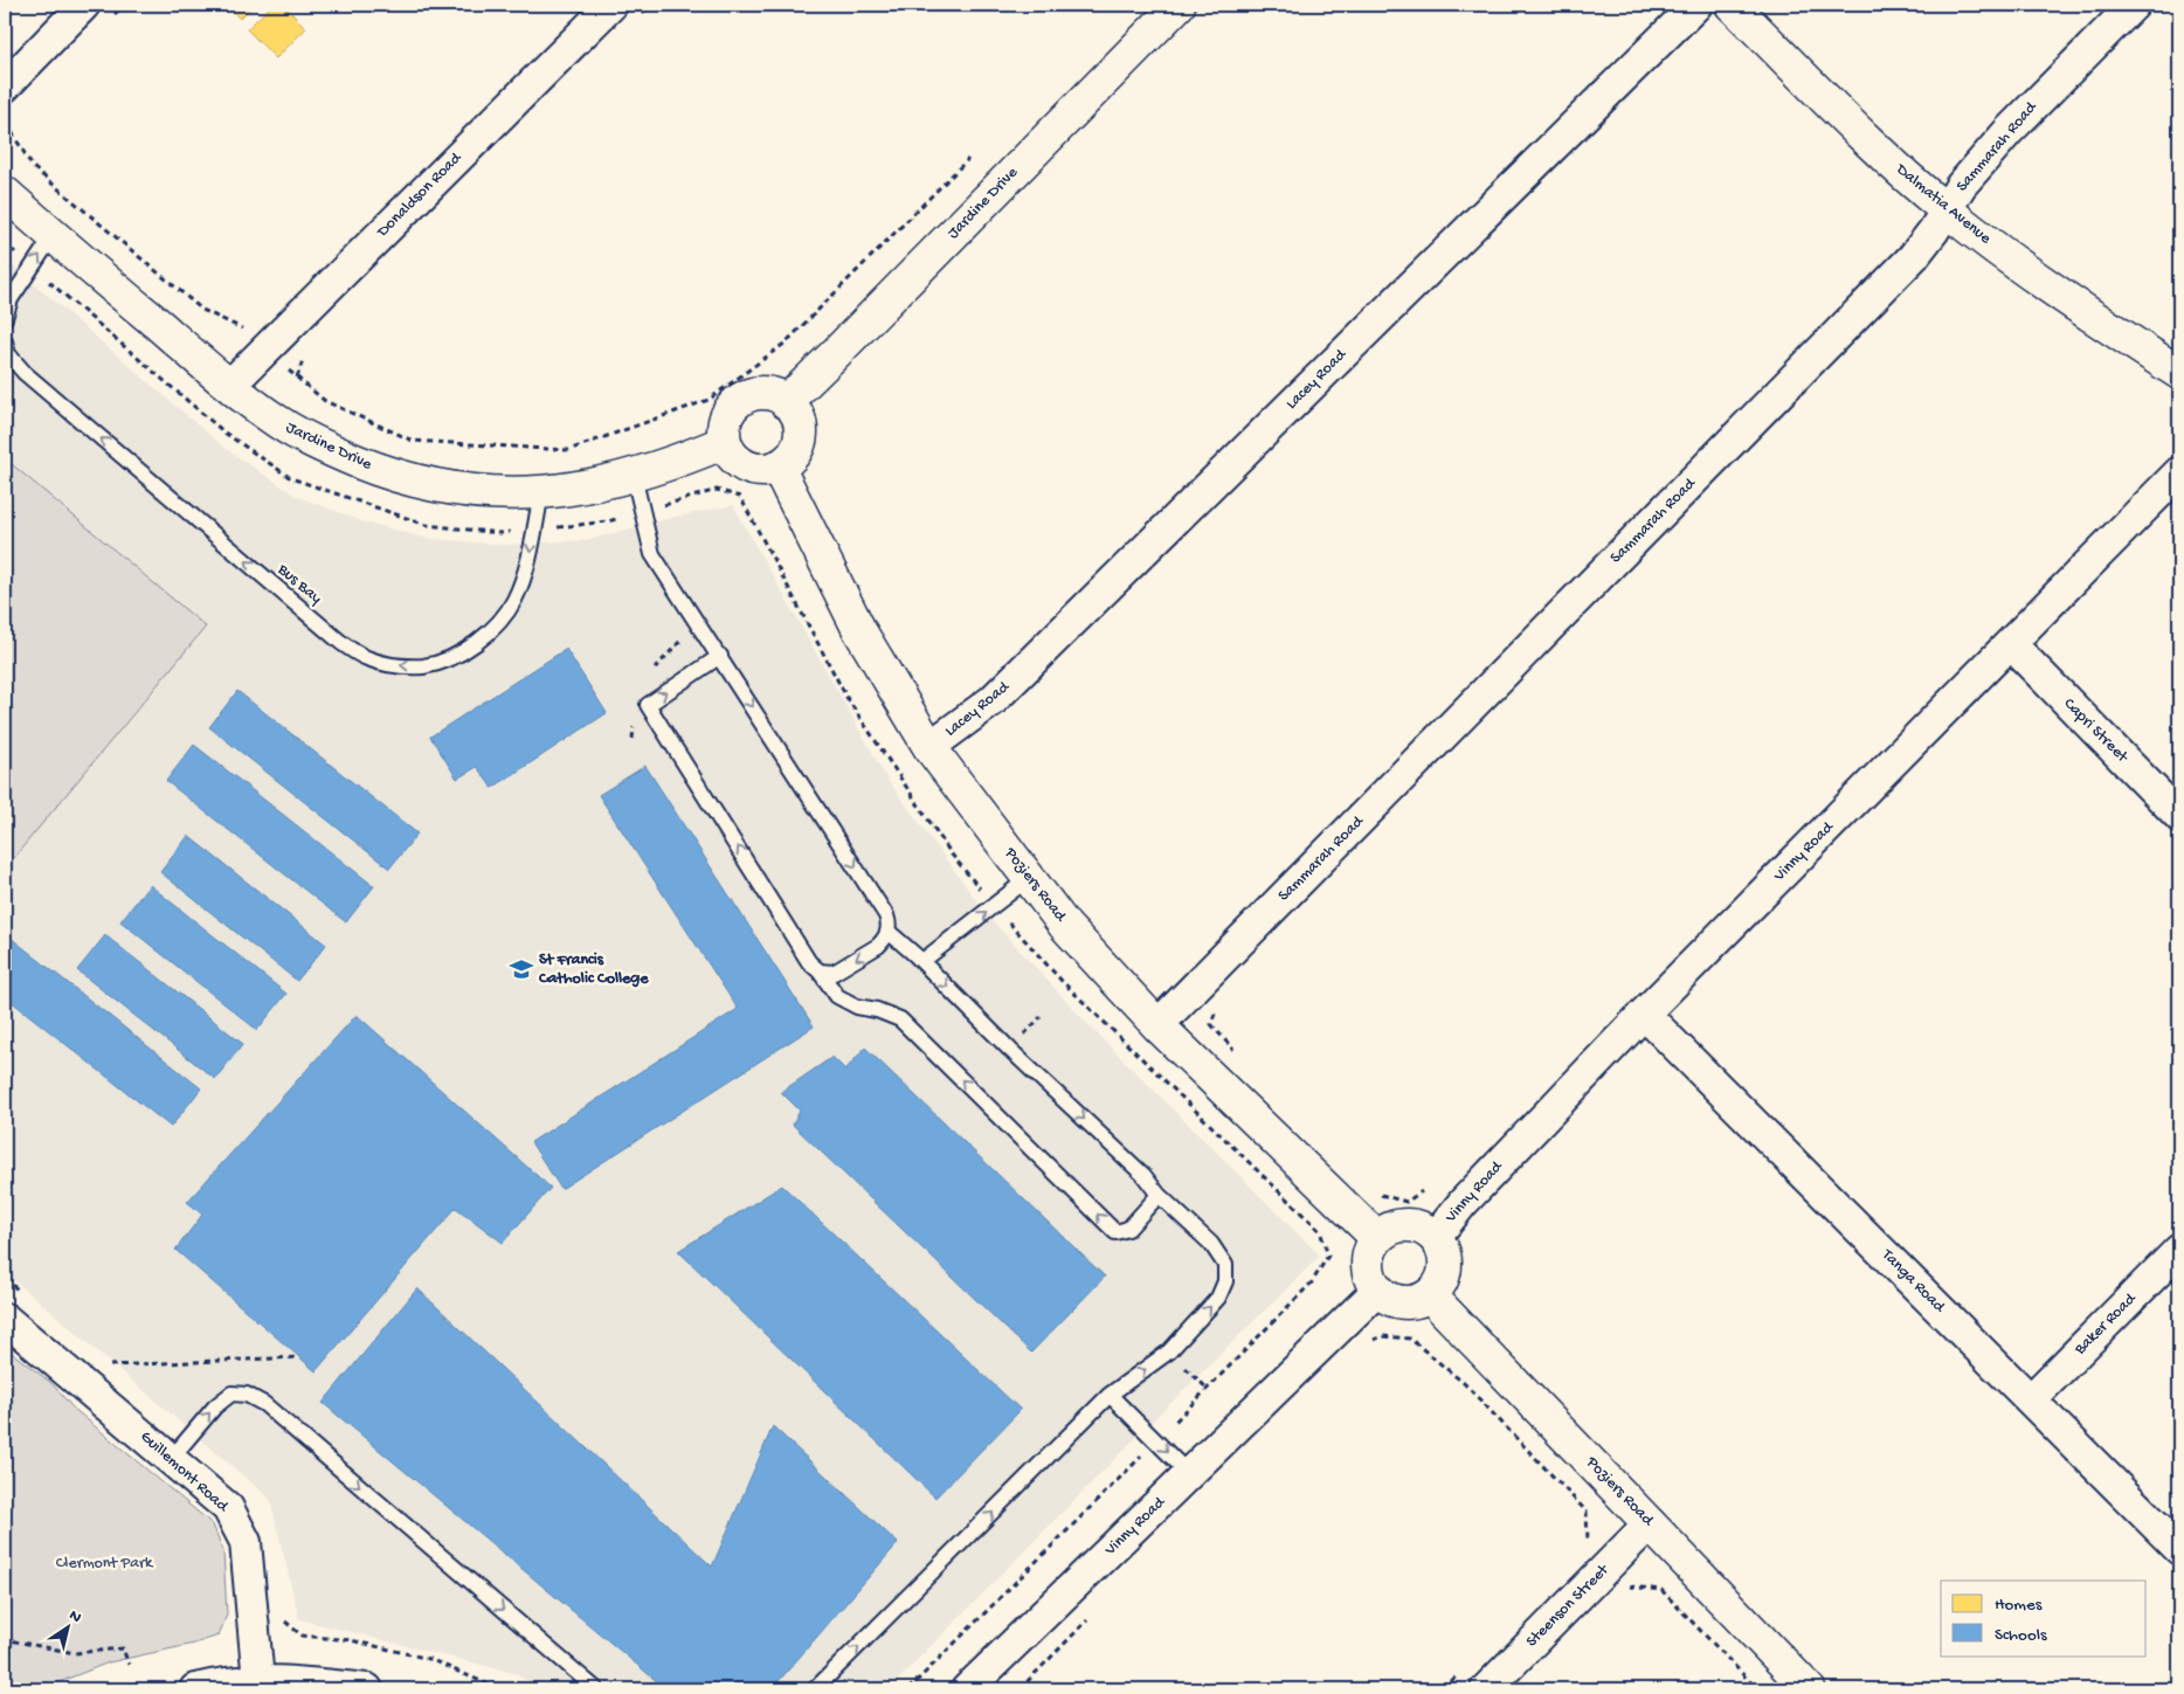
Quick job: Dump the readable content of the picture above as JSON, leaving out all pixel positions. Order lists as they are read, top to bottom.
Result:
{
  "streets": {
    "street": [
      "Sammarah Road",
      "Donaldson Road",
      "Jardine Drive",
      "Dalmatia Avenue",
      "Lacey Road",
      "Capri Street",
      "Vinny Road",
      "Poziers Road",
      "Tanga Road",
      "Baker Road",
      "Guillemont Road",
      "Steenson Street"
    ],
    "lane": ["Bus Bay"]
  },
  "crossings": [
    ["Sammarah Road", "Dalmatia Avenue"],
    ["Sammarah Road", "Poziers Road"],
    ["Donaldson Road", "Jardine Drive"],
    ["Jardine Drive", "Bus Bay"],
    ["Jardine Drive", "Poziers Road"],
    ["Lacey Road", "Poziers Road"],
    ["Capri Street", "Vinny Road"],
    ["Vinny Road", "Poziers Road"],
    ["Vinny Road", "Tanga Road"],
    ["Poziers Road", "Steenson Street"],
    ["Tanga Road", "Baker Road"]
  ],
  "parks": ["Clermont Park"],
  "places": {
    "school or university": ["St Francis Catholic College"]
  },
  "legend": ["Homes", "Schools"],
  "north": "top right"
}
